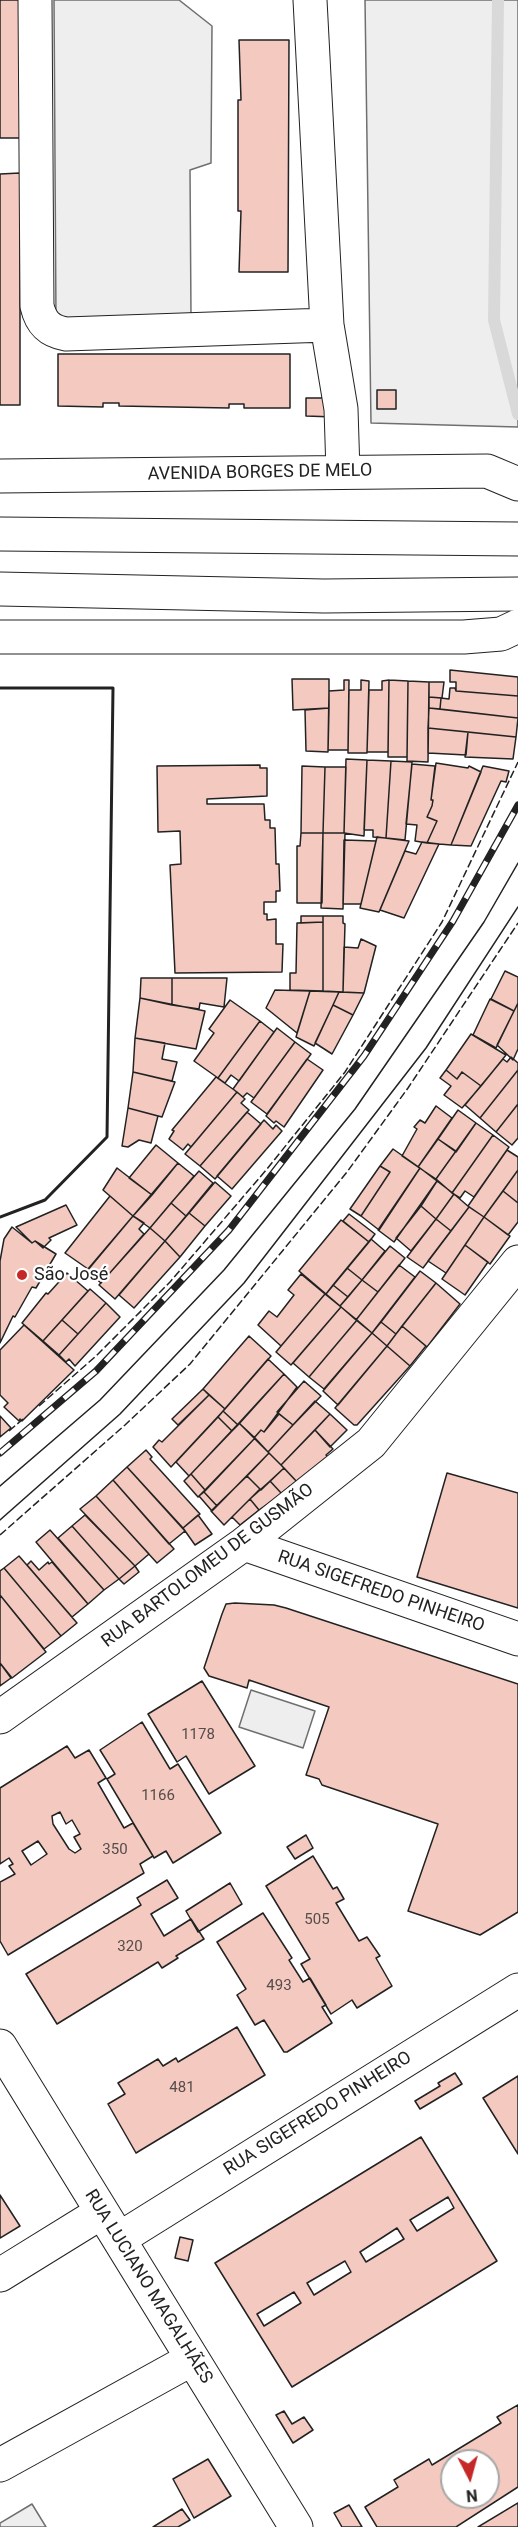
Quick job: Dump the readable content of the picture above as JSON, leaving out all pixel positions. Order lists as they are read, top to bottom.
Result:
{
  "streets": {
    "street": [
      "AVENIDA BORGES DE MELO",
      "RUA BARTOLOMEU DE GUSMÃO",
      "RUA SIGEFREDO PINHEIRO",
      "RUA LUCIANO MAGALHÃES"
    ]
  },
  "crossings": [
    ["RUA BARTOLOMEU DE GUSMÃO", "RUA SIGEFREDO PINHEIRO"],
    ["RUA SIGEFREDO PINHEIRO", "RUA LUCIANO MAGALHÃES"]
  ],
  "places": ["São José"],
  "house_numbers": [
    "1178",
    "1166",
    "350",
    "505",
    "320",
    "493",
    "481"
  ],
  "north": "bottom"
}
